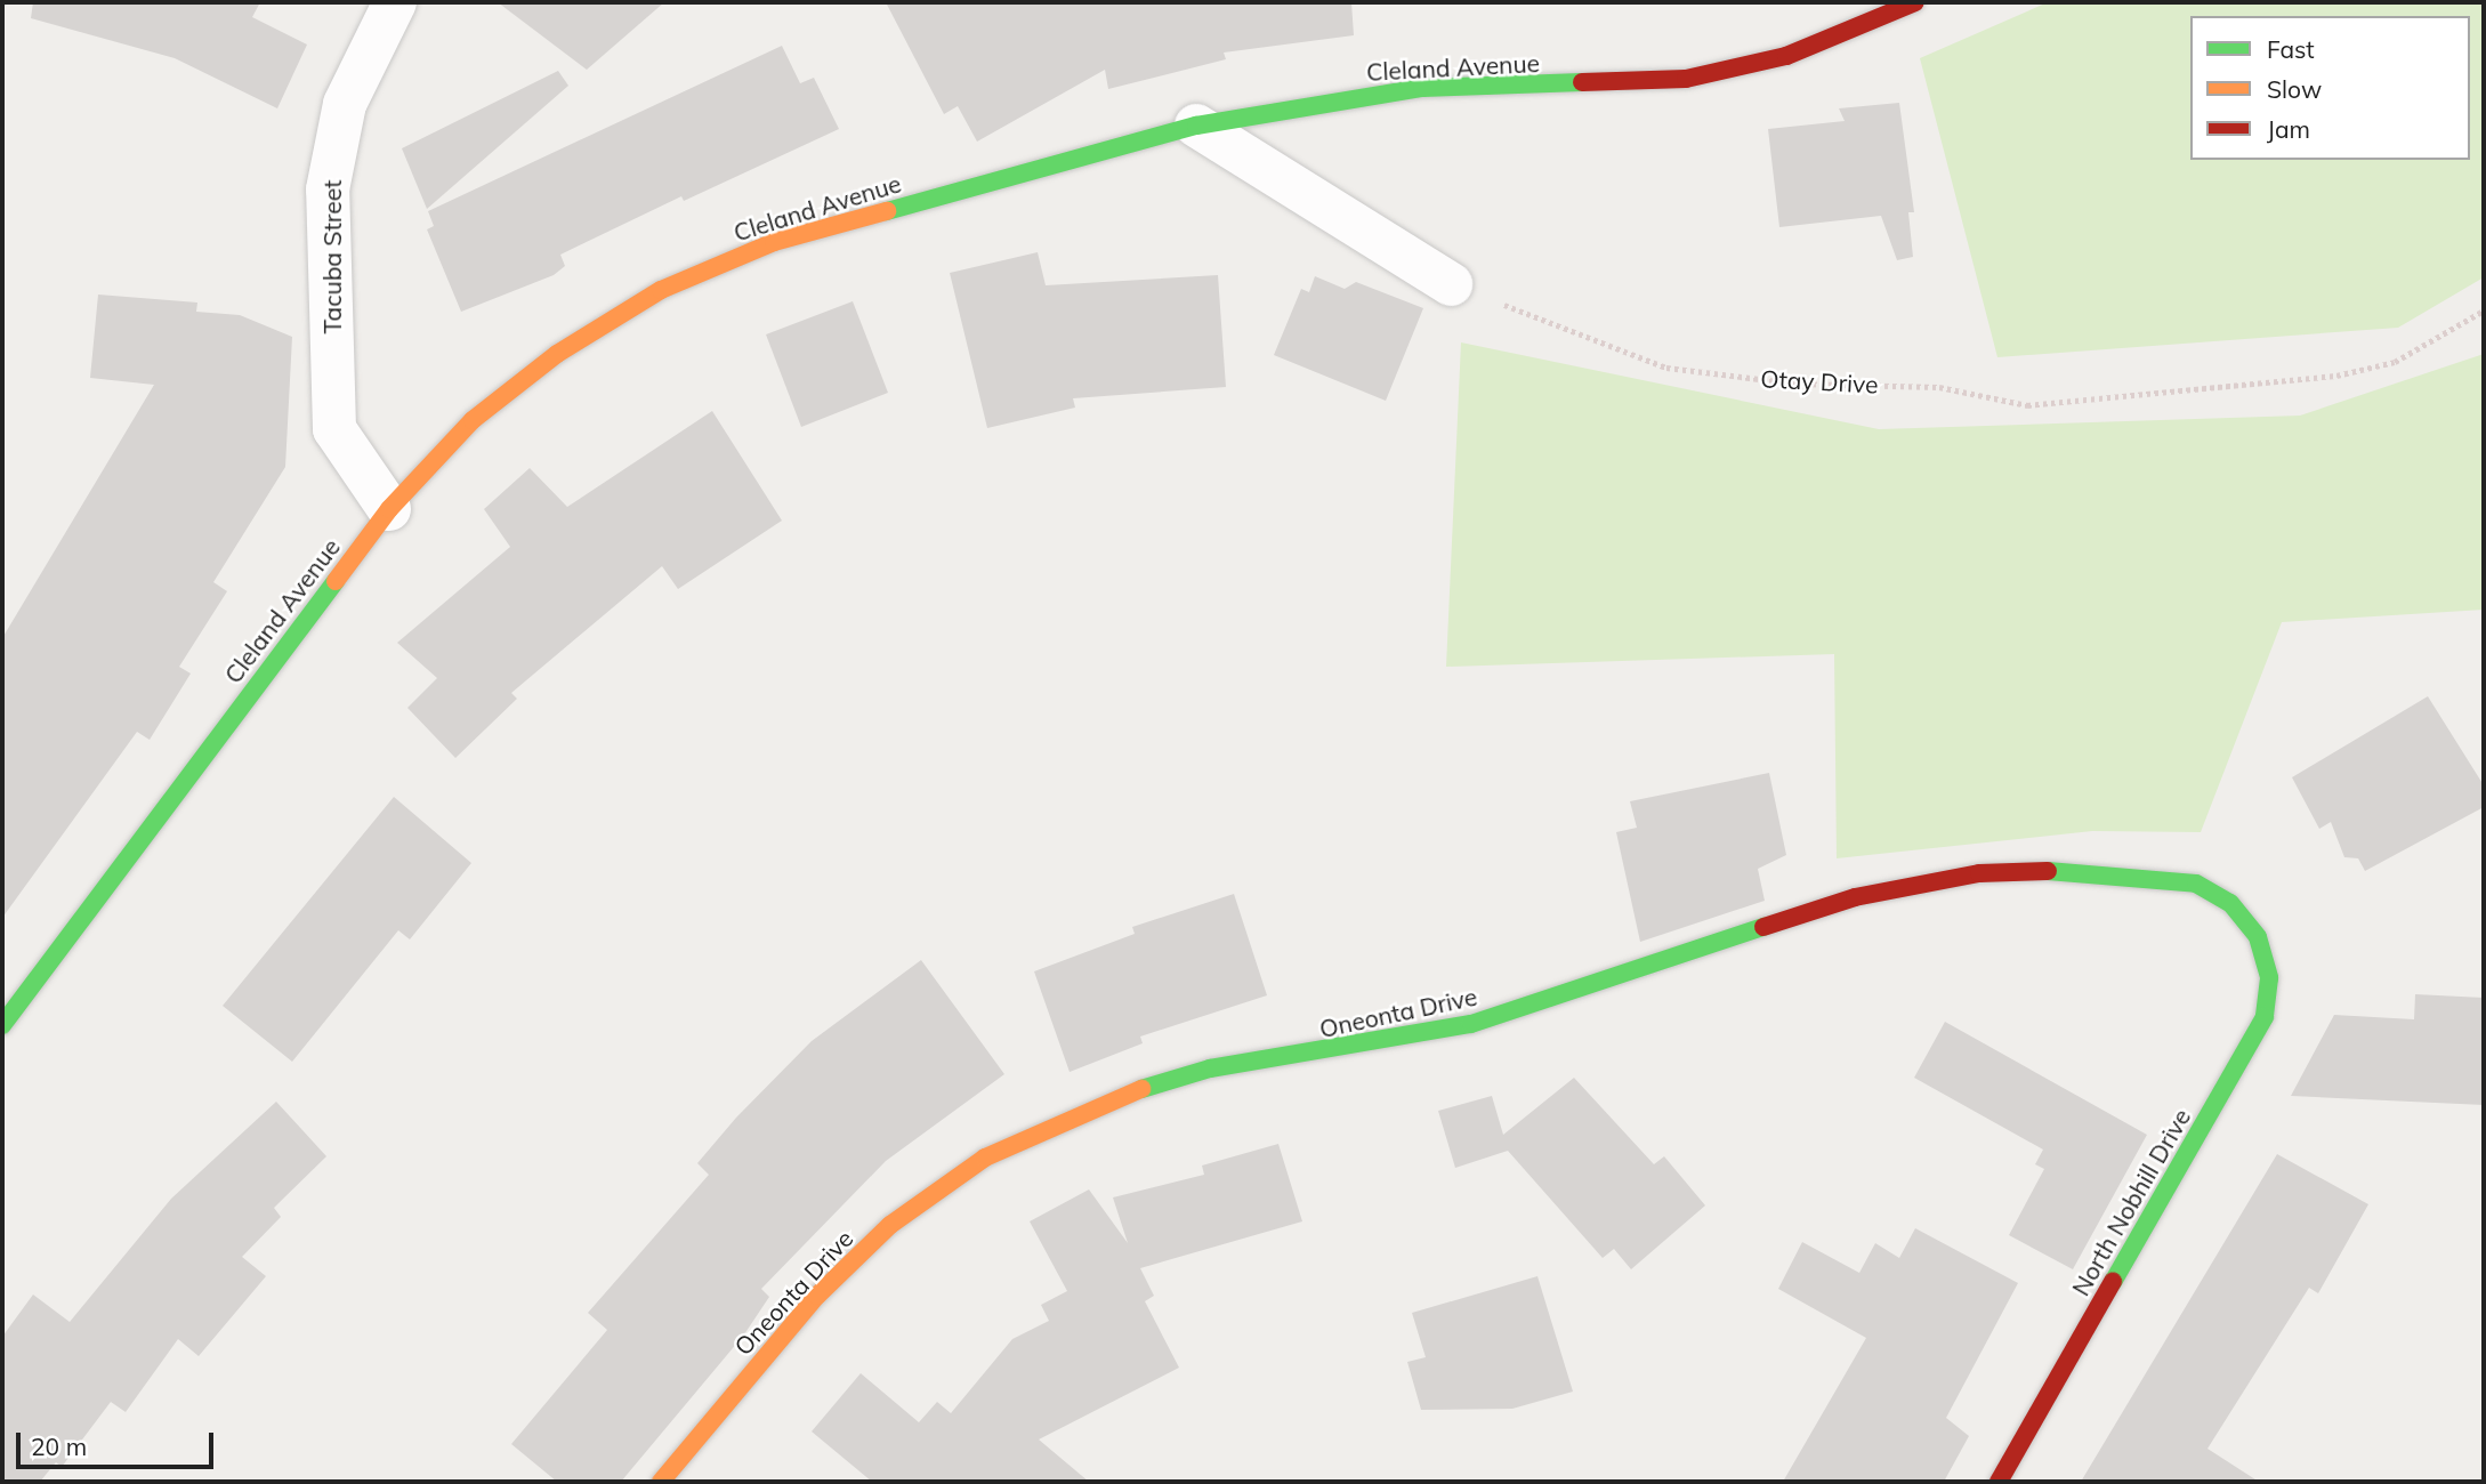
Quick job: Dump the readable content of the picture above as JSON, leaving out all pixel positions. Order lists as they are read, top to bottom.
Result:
{
  "streets": {
    "street": [
      "Cleland Avenue",
      "Tacuba Street",
      "Oneonta Drive",
      "North Nobhill Drive"
    ],
    "path": ["Otay Drive"]
  },
  "crossings": [
    ["Cleland Avenue", "Tacuba Street"],
    ["Oneonta Drive", "North Nobhill Drive"]
  ],
  "legend": ["Fast", "Slow", "Jam"],
  "scale_bar": "20 m"
}
